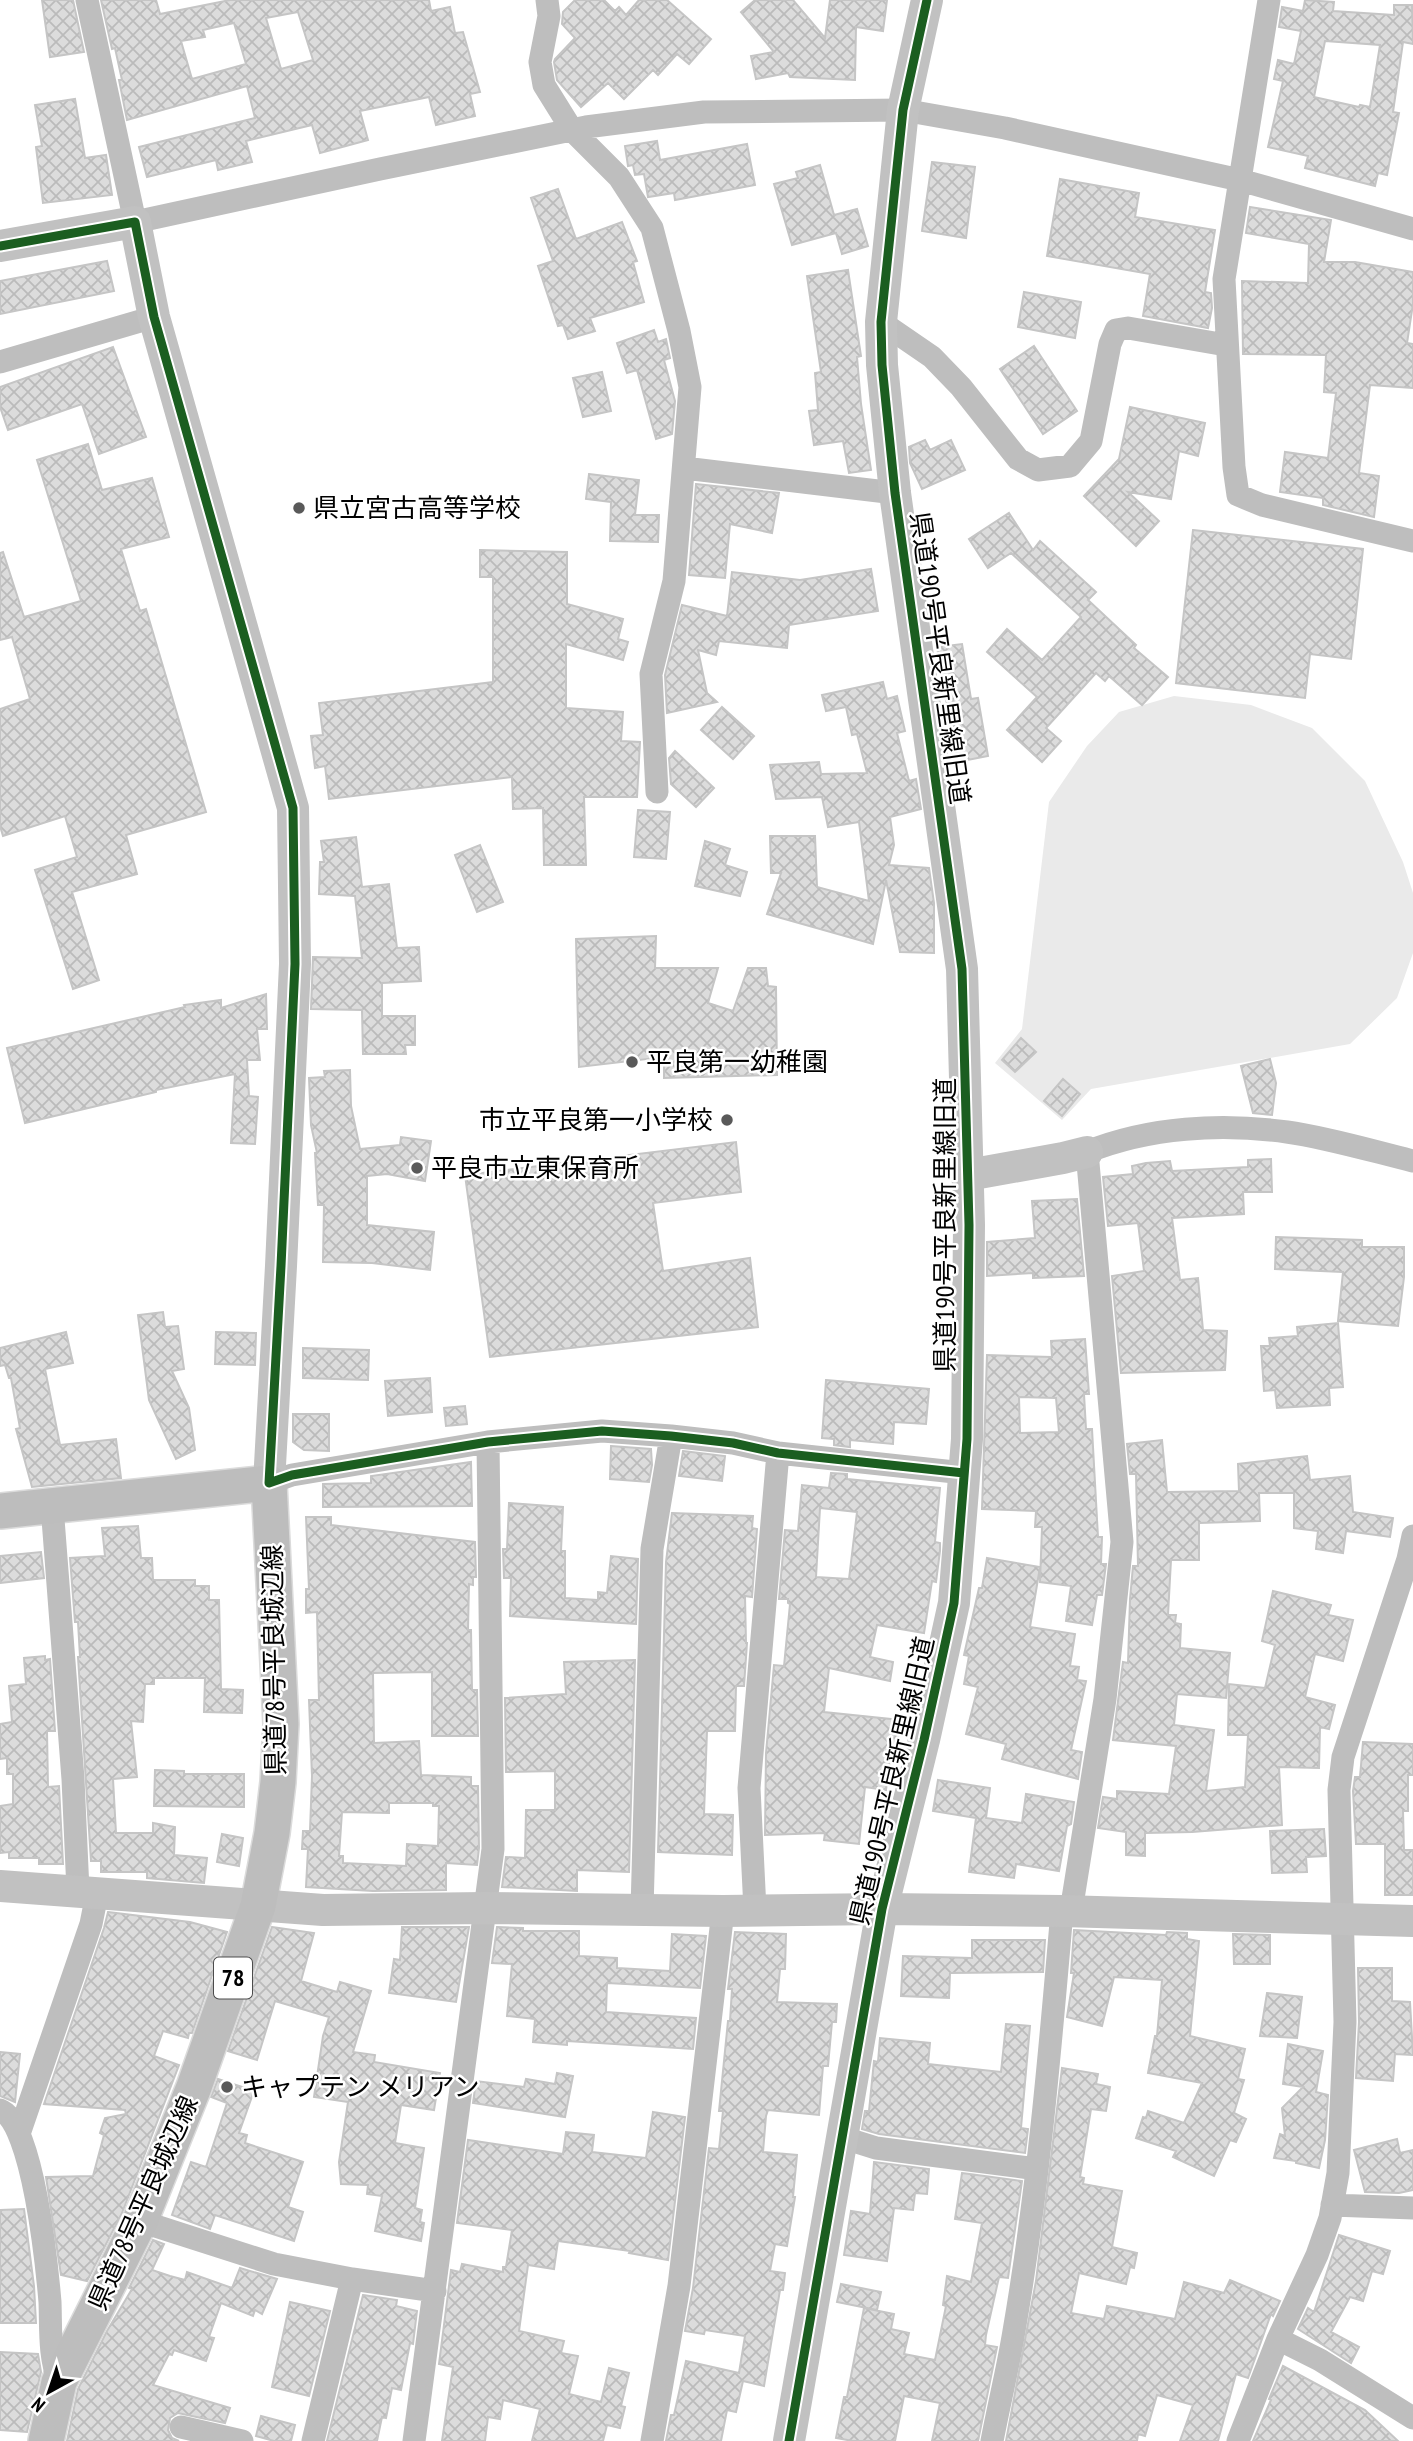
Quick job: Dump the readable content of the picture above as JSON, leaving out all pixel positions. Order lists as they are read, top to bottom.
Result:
{
  "streets": {
    "main road": ["県道78号平良城辺線", "78"],
    "street": ["県道190号平良新里線旧道"]
  },
  "places": [
    "県立宮古高等学校",
    "平良第一幼稚園",
    "市立平良第一小学校",
    "平良市立東保育所",
    "キャプテン メリアン"
  ],
  "north": "bottom left"
}
